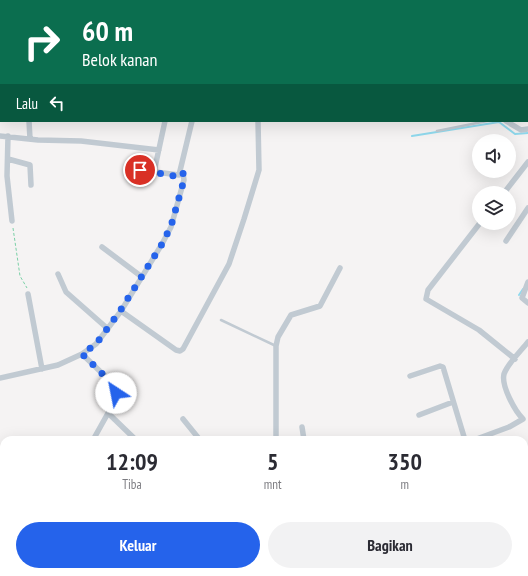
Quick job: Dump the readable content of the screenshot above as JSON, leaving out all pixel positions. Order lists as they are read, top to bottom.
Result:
{
  "page": {
    "turn": ["60 m", "Belok kanan"],
    "then": "Lalu",
    "eta": [
      "12:09",
      "Tiba",
      "5",
      "mnt",
      "350",
      "m"
    ],
    "buttons": ["Keluar", "Bagikan"]
  }
}
